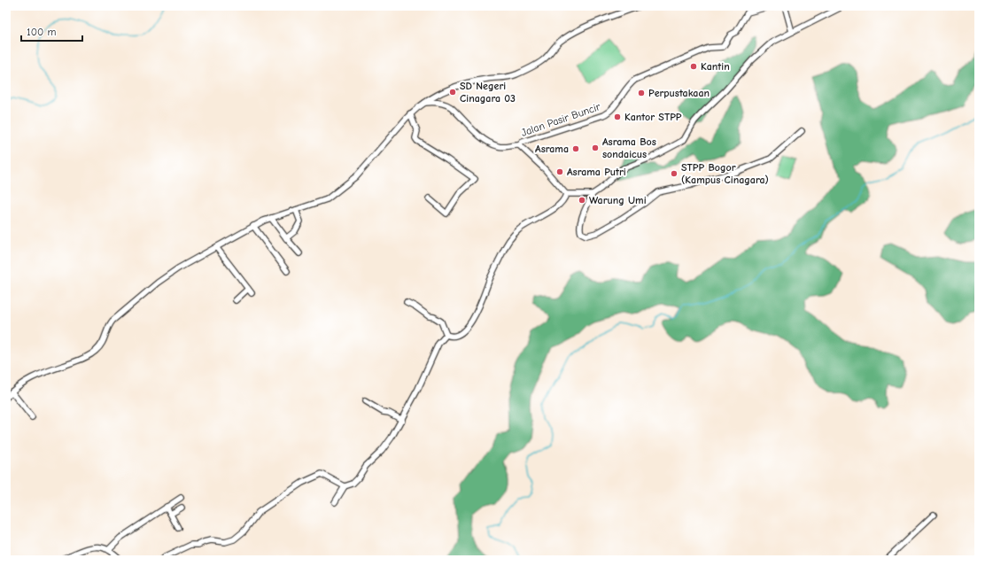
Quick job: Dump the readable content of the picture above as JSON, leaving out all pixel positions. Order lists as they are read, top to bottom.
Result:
{
  "streets": {
    "street": ["Jalan Pasir Buncir"]
  },
  "places": [
    "Kantin",
    "SD Negeri Cinagara 03",
    "Perpustakaan",
    "Kantor STPP",
    "Asrama Bos sondaicus",
    "Asrama",
    "Asrama Putri",
    "STPP Bogor (Kampus Cinagara)",
    "Warung Umi"
  ],
  "scale_bar": "100 m"
}
